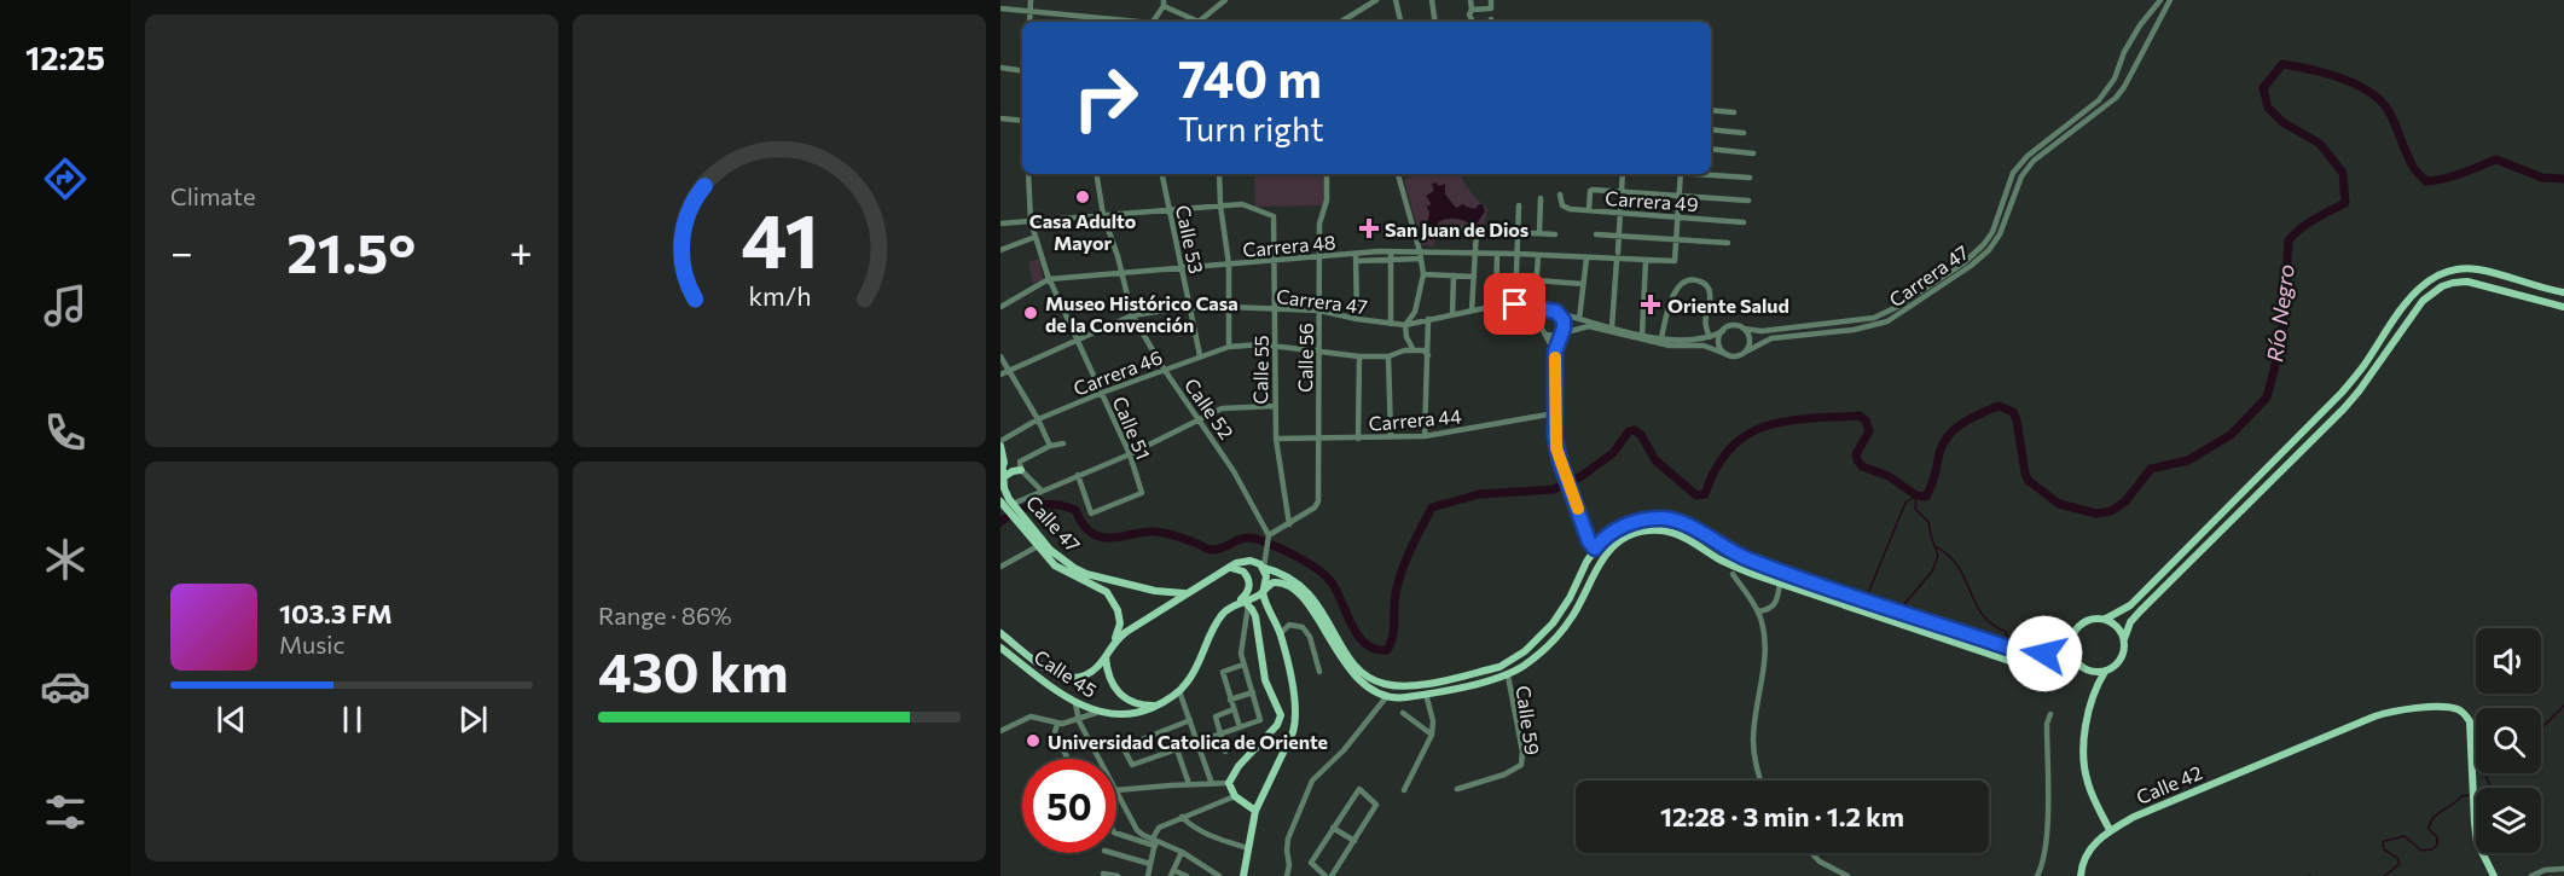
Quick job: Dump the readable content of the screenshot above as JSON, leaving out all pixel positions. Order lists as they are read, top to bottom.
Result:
{
  "streets": {
    "main road": ["Calle 47", "Calle 45", "Calle 42"],
    "street": [
      "Carrera 49",
      "Calle 53",
      "Carrera 48",
      "Carrera 47",
      "Calle 56",
      "Calle 55",
      "Carrera 46",
      "Calle 52",
      "Carrera 44",
      "Calle 51",
      "Calle 59"
    ]
  },
  "crossings": [
    ["Calle 53", "Carrera 48"],
    ["Calle 53", "Carrera 47"],
    ["Calle 53", "Carrera 46"],
    ["Carrera 48", "Calle 56"],
    ["Carrera 48", "Calle 55"],
    ["Carrera 48", "Calle 52"],
    ["Carrera 48", "Calle 51"],
    ["Carrera 47", "Calle 56"],
    ["Carrera 47", "Calle 55"],
    ["Carrera 47", "Calle 52"],
    ["Carrera 47", "Calle 51"],
    ["Calle 56", "Calle 55"],
    ["Calle 56", "Carrera 46"],
    ["Calle 56", "Carrera 44"],
    ["Calle 55", "Carrera 46"],
    ["Calle 55", "Carrera 44"],
    ["Carrera 46", "Calle 52"],
    ["Carrera 46", "Calle 51"],
    ["Carrera 46", "Calle 47"]
  ],
  "water": ["Río Negro"],
  "places": {
    "other": ["Casa Adulto Mayor", "Museo Histórico Casa de la Convención", "Universidad Catolica de Oriente"],
    "health": ["San Juan de Dios", "Oriente Salud"]
  },
  "page": {
    "tabs": "12:25",
    "tile": [
      "Climate",
      ["Range · 86%", "430 km"]
    ],
    "turn": ["740 m", "Turn right"],
    "heat": ["−", "21.5°", "+"],
    "song": ["103.3 FM", "Music"],
    "limit": "50",
    "trip": "12:28 · 3 min · 1.2 km",
    "gauge": ["41", "km/h"]
  }
}
